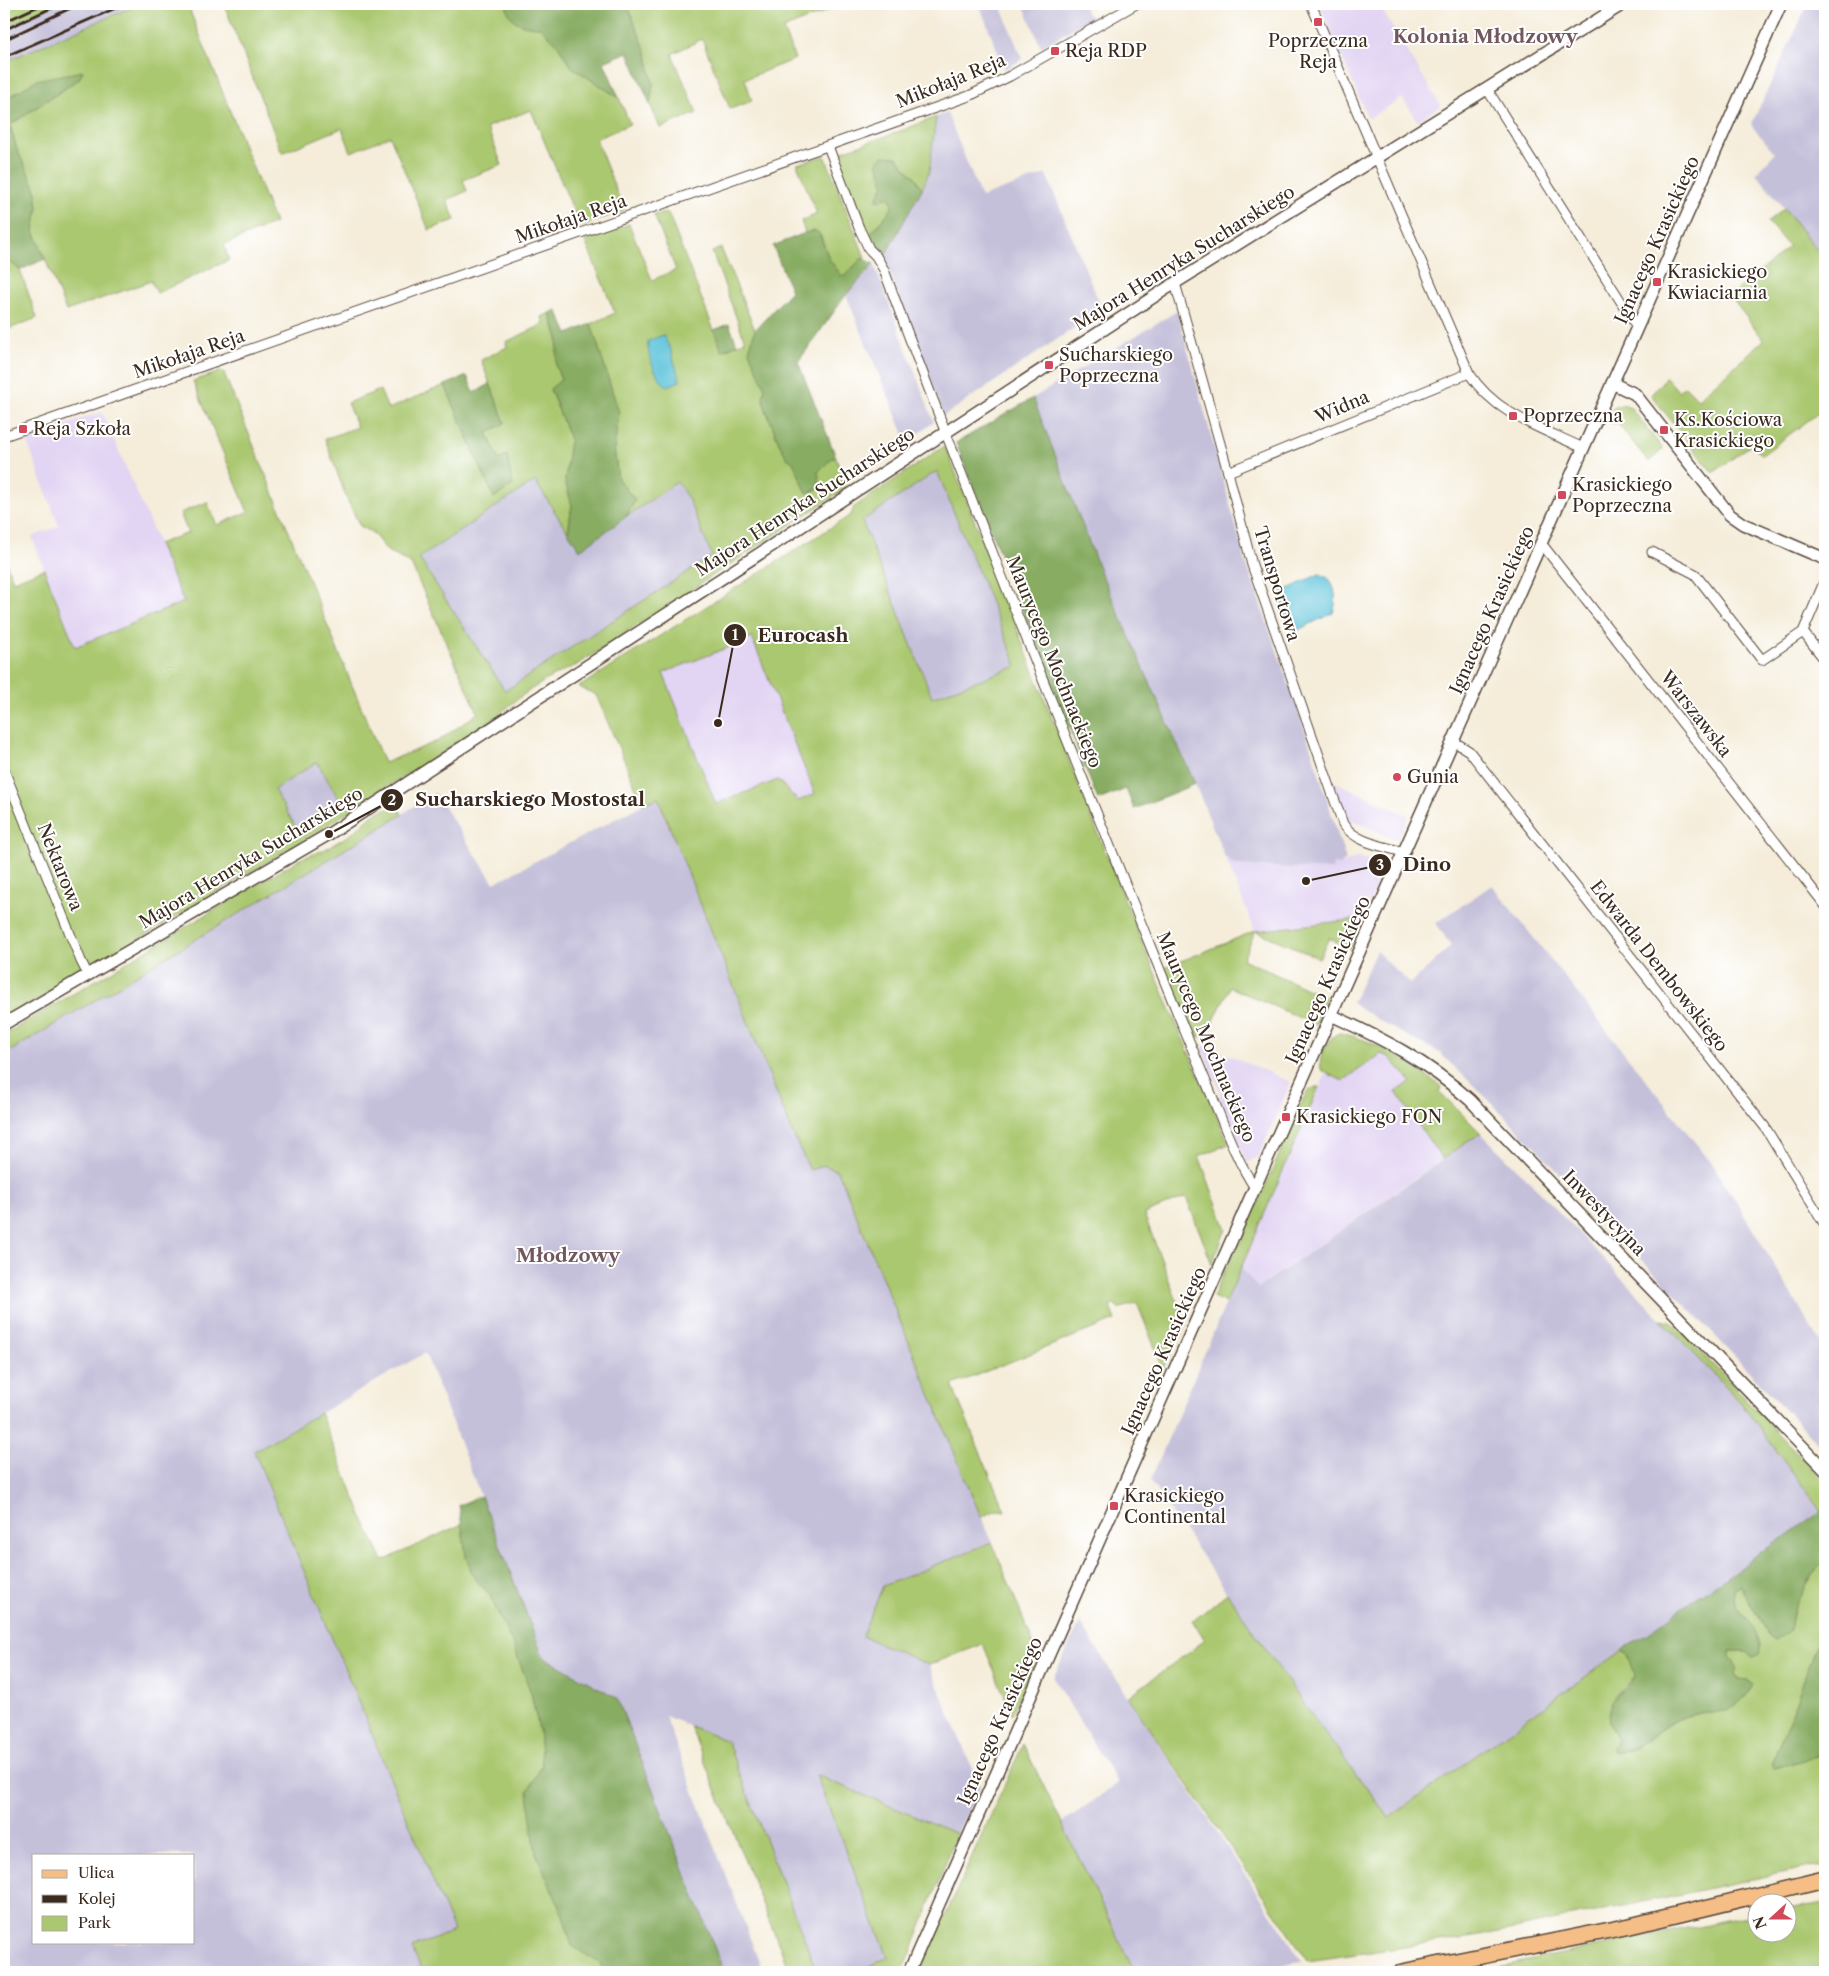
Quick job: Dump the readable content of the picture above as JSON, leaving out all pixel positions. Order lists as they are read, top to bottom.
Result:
{
  "streets": {
    "street": [
      "Mikołaja Reja",
      "Ignacego Krasickiego",
      "Majora Henryka Sucharskiego",
      "Widna",
      "Transportowa",
      "Maurycego Mochnackiego",
      "Warszawska",
      "Nektarowa",
      "Edwarda Dembowskiego",
      "Inwestycyjna"
    ]
  },
  "crossings": [
    ["Mikołaja Reja", "Maurycego Mochnackiego"],
    ["Ignacego Krasickiego", "Transportowa"],
    ["Ignacego Krasickiego", "Maurycego Mochnackiego"],
    ["Ignacego Krasickiego", "Warszawska"],
    ["Ignacego Krasickiego", "Edwarda Dembowskiego"],
    ["Ignacego Krasickiego", "Inwestycyjna"],
    ["Majora Henryka Sucharskiego", "Transportowa"],
    ["Majora Henryka Sucharskiego", "Maurycego Mochnackiego"],
    ["Majora Henryka Sucharskiego", "Nektarowa"],
    ["Widna", "Transportowa"]
  ],
  "districts": ["Kolonia Młodzowy", "Młodzowy"],
  "places": {
    "transit": [
      "Poprzeczna Reja",
      "Reja RDP",
      "Krasickiego Kwiaciarnia",
      "Sucharskiego Poprzeczna",
      "Poprzeczna",
      "Reja Szkoła",
      "Ks.Kościowa Krasickiego",
      "Krasickiego Poprzeczna",
      "Krasickiego FON",
      "Krasickiego Continental"
    ],
    "other": [
      "Eurocash",
      "Gunia",
      "Sucharskiego Mostostal",
      "Dino"
    ]
  },
  "legend": ["Ulica", "Kolej", "Park"],
  "north": "left"
}
